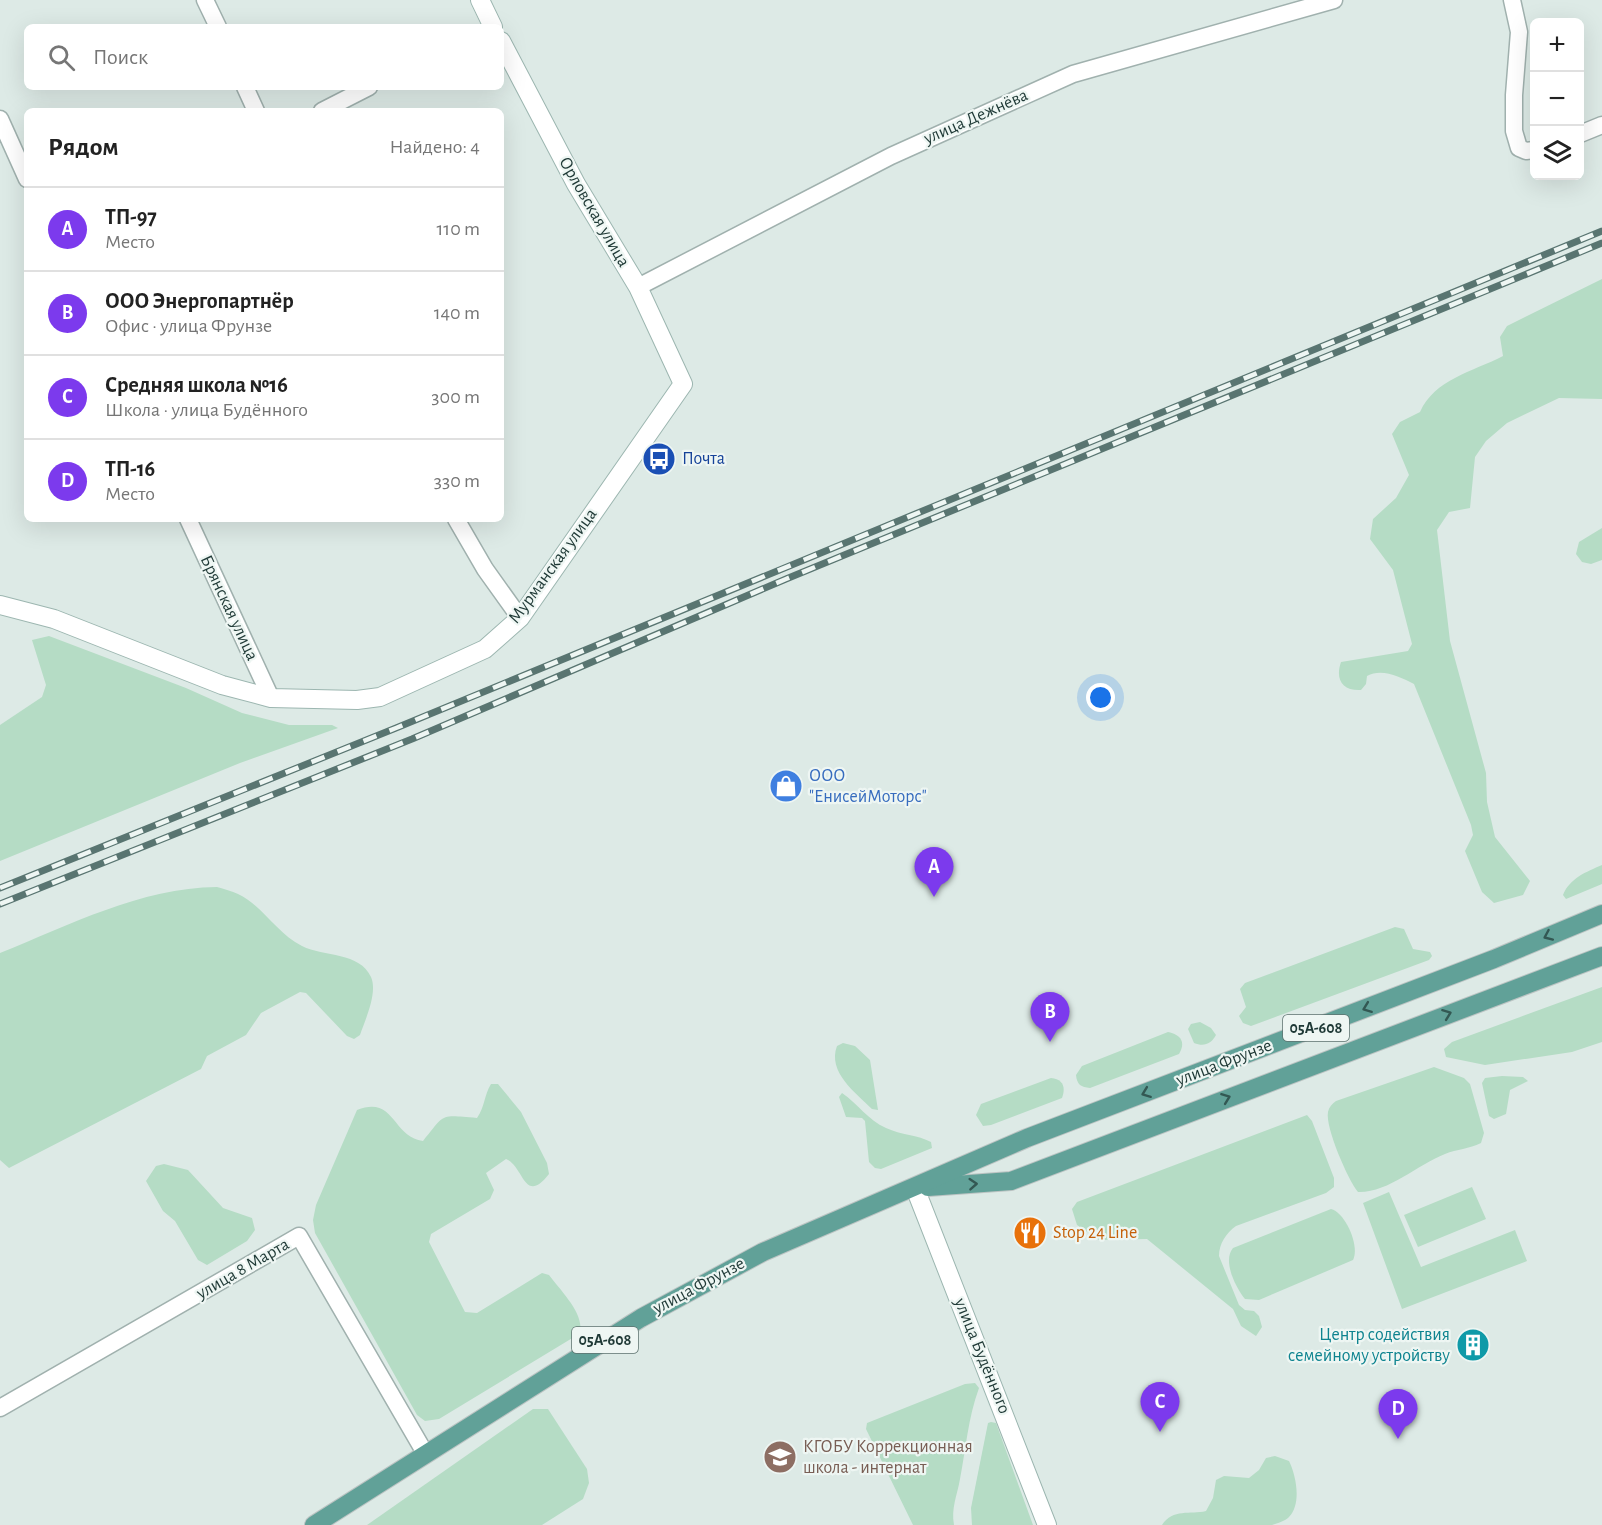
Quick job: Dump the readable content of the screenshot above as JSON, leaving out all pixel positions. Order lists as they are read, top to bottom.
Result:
{
  "streets": {
    "main road": [
      "Орловская улица",
      "Мурманская улица",
      "05А-608",
      "улица Фрунзе",
      "улица Будённого"
    ],
    "street": ["улица Дежнёва", "Брянская улица", "улица 8 Марта"]
  },
  "crossings": [
    ["улица Дежнёва", "Орловская улица"],
    ["Орловская улица", "Мурманская улица"],
    ["Мурманская улица", "Брянская улица"],
    ["улица Фрунзе", "улица 8 Марта"],
    ["улица Фрунзе", "улица Будённого"]
  ],
  "places": {
    "bus stop": ["Почта"],
    "shop": ["ООО \"ЕнисейМоторс\""],
    "restaurant": ["Stop 24 Line"],
    "building": ["Центр содействия семейному устройству"],
    "school or university": ["КГОБУ Коррекционная школа - интернат"]
  },
  "page": {
    "map_buttons": ["+", "−"],
    "search": "Поиск",
    "heading": ["Рядом", "Найдено: 4"],
    "list": [
      {
        "mark": "A",
        "name": "ТП-97",
        "note": "Место",
        "value": "110 m"
      },
      {
        "mark": "B",
        "name": "ООО Энергопартнёр",
        "note": "Офис · улица Фрунзе",
        "value": "140 m"
      },
      {
        "mark": "C",
        "name": "Средняя школа №16",
        "note": "Школа · улица Будённого",
        "value": "300 m"
      },
      {
        "mark": "D",
        "name": "ТП-16",
        "note": "Место",
        "value": "330 m"
      }
    ],
    "pins": [
      "A",
      "B",
      "C",
      "D"
    ]
  }
}
